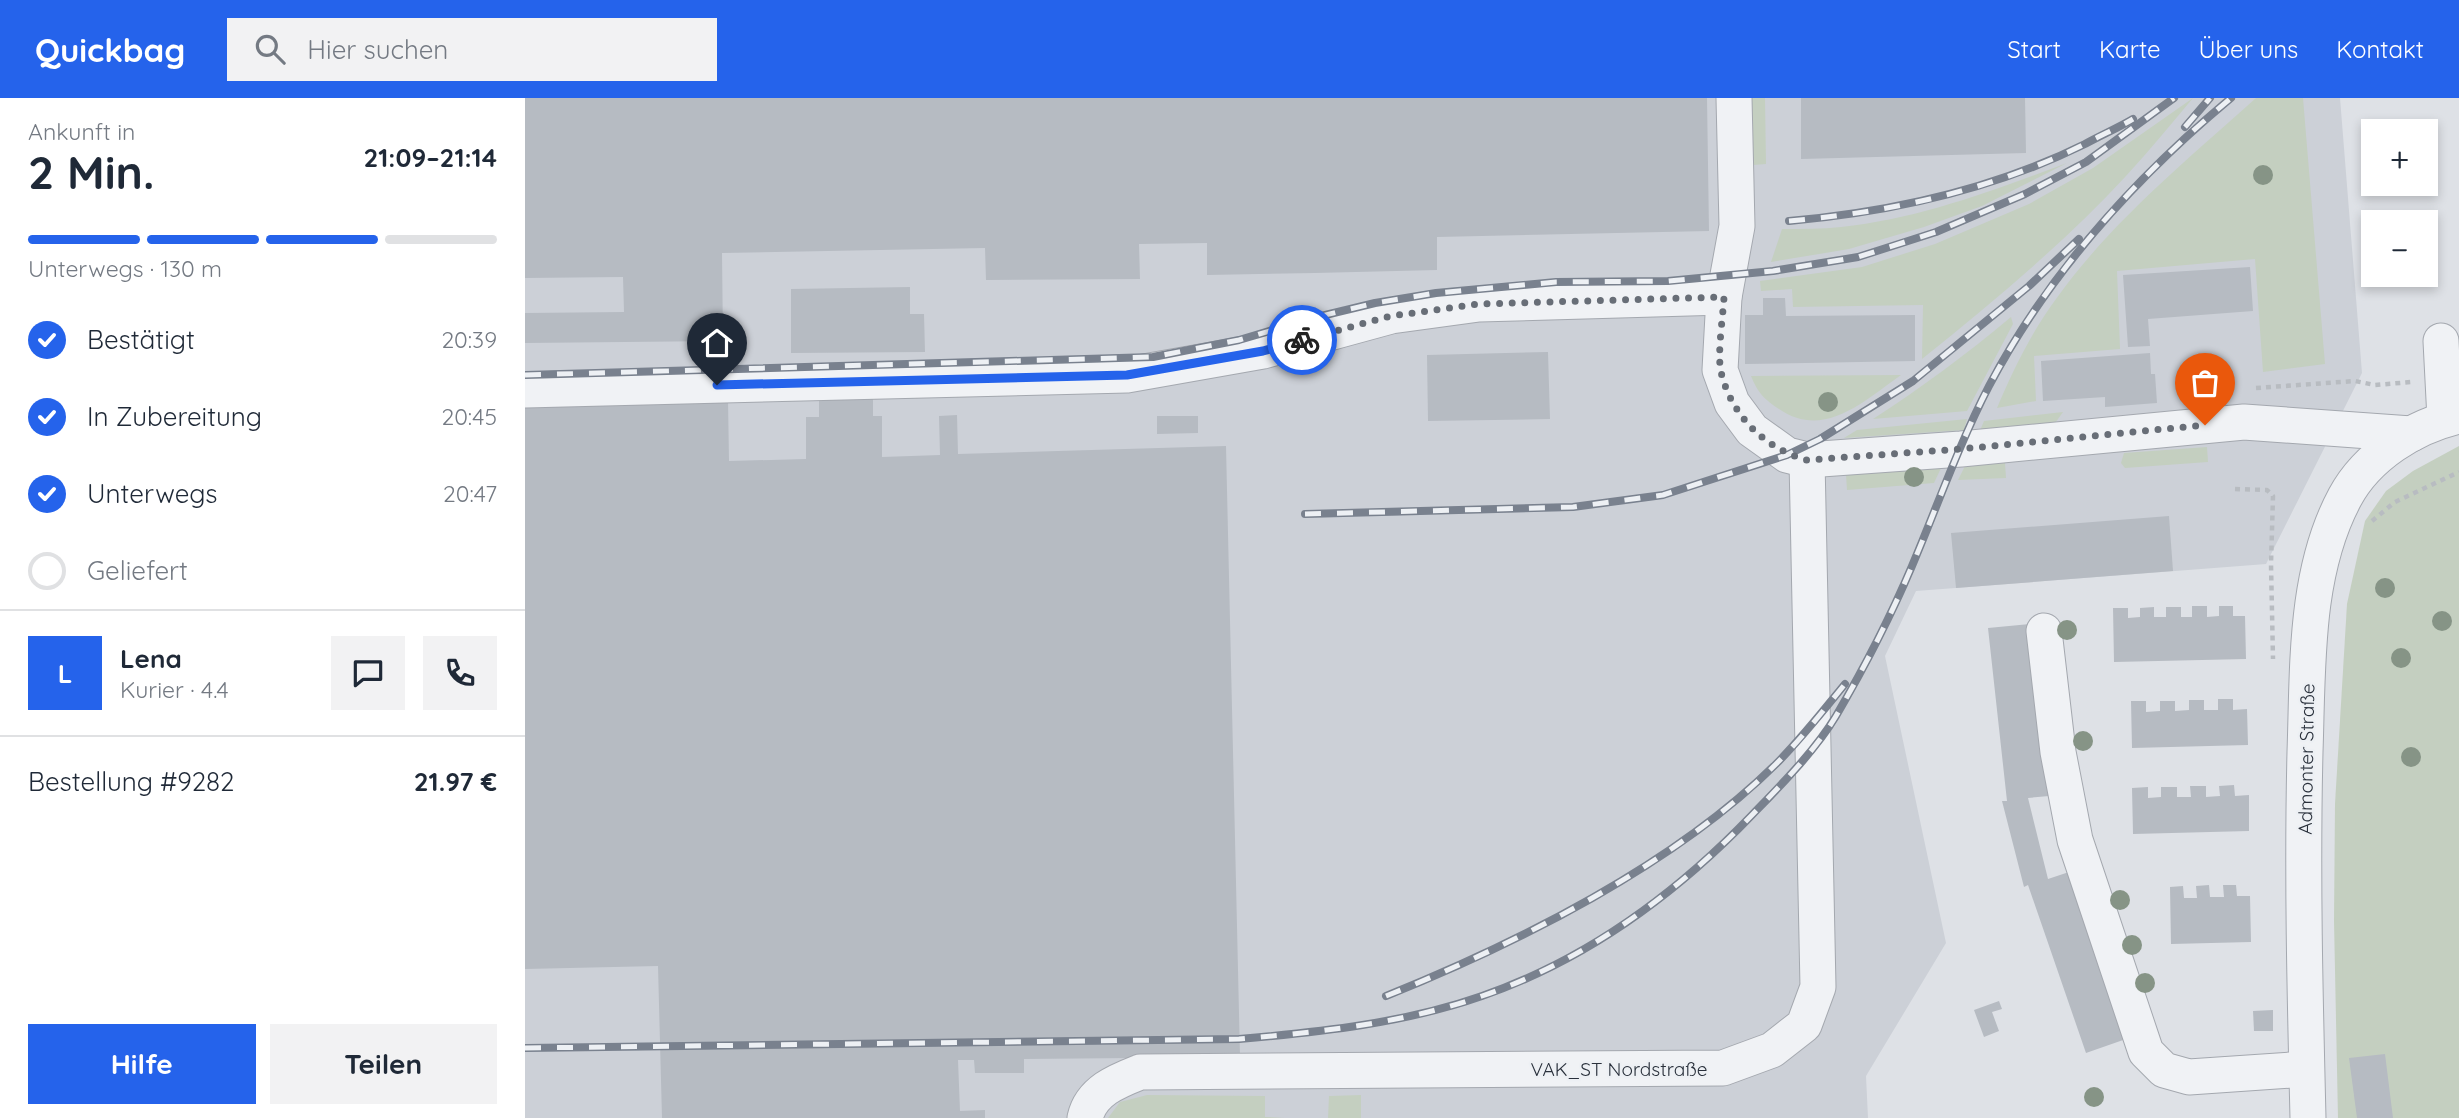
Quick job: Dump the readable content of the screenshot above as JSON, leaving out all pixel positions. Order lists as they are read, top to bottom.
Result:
{
  "streets": {
    "street": ["Admonter Straße", "VAK_ST Nordstraße"]
  },
  "page": {
    "header": "Quickbag",
    "search": "Hier suchen",
    "nav": [
      "Start",
      "Karte",
      "Über uns",
      "Kontakt"
    ],
    "heading": ["2 Min.", "Ankunft in", "21:09–21:14"],
    "panel": [
      "Lena",
      "Kurier · 4.4",
      "Bestellung #9282",
      "21.97 €"
    ],
    "map_buttons": ["+", "−"],
    "bar": "Unterwegs · 130 m",
    "list": [
      ["Bestätigt", "20:39"],
      ["In Zubereitung", "20:45"],
      ["Unterwegs", "20:47"],
      "Geliefert"
    ],
    "round": "L",
    "buttons": ["Hilfe", "Teilen"]
  }
}
